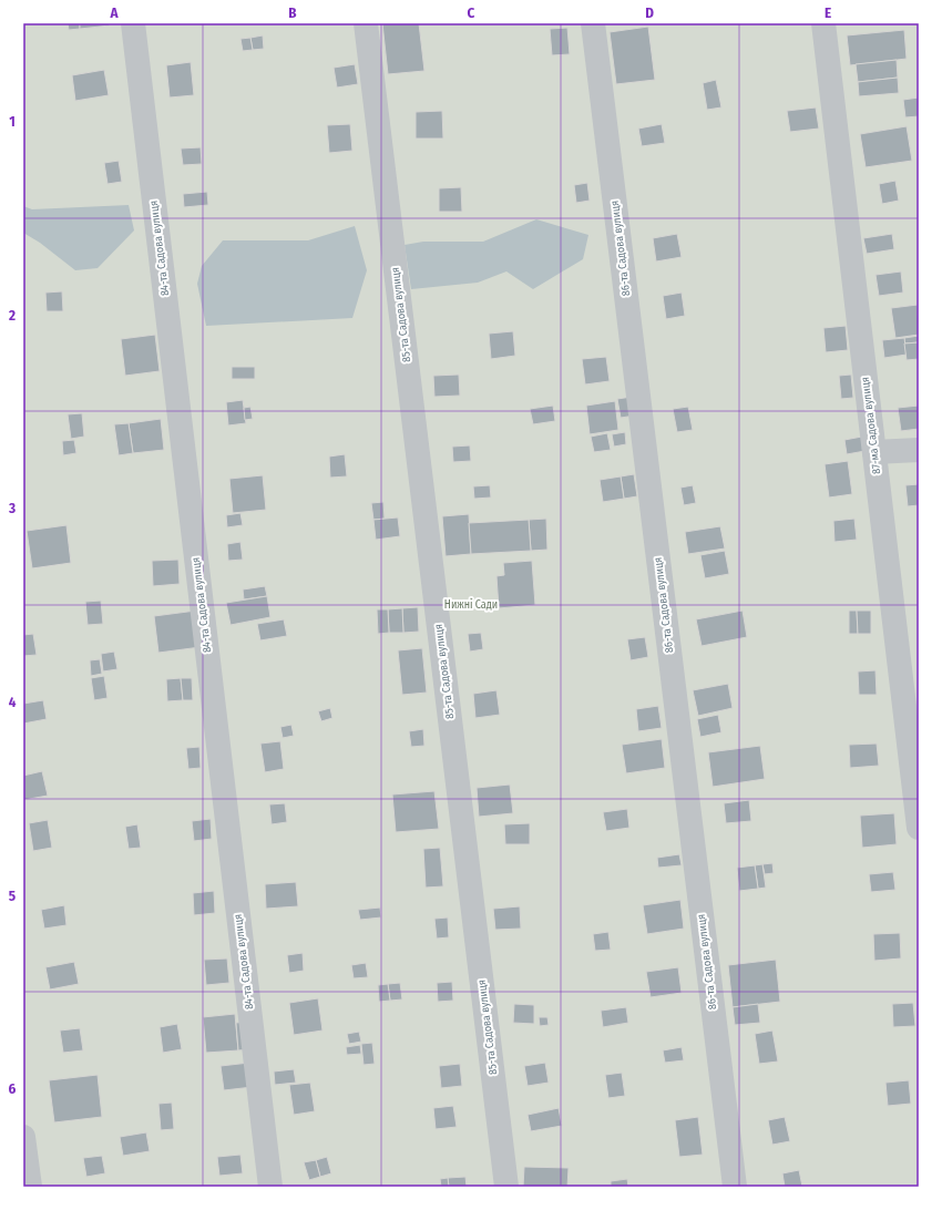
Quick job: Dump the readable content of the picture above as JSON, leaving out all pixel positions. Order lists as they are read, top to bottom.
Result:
{
  "streets": {
    "street": [
      "84-та Садова вулиця",
      "86-та Садова вулиця",
      "85-та Садова вулиця",
      "87-ма Садова вулиця"
    ]
  },
  "parks": ["Нижні Сади"],
  "grid": {
    "columns": [
      "A",
      "B",
      "C",
      "D",
      "E"
    ],
    "rows": [
      "1",
      "2",
      "3",
      "4",
      "5",
      "6"
    ]
  }
}
